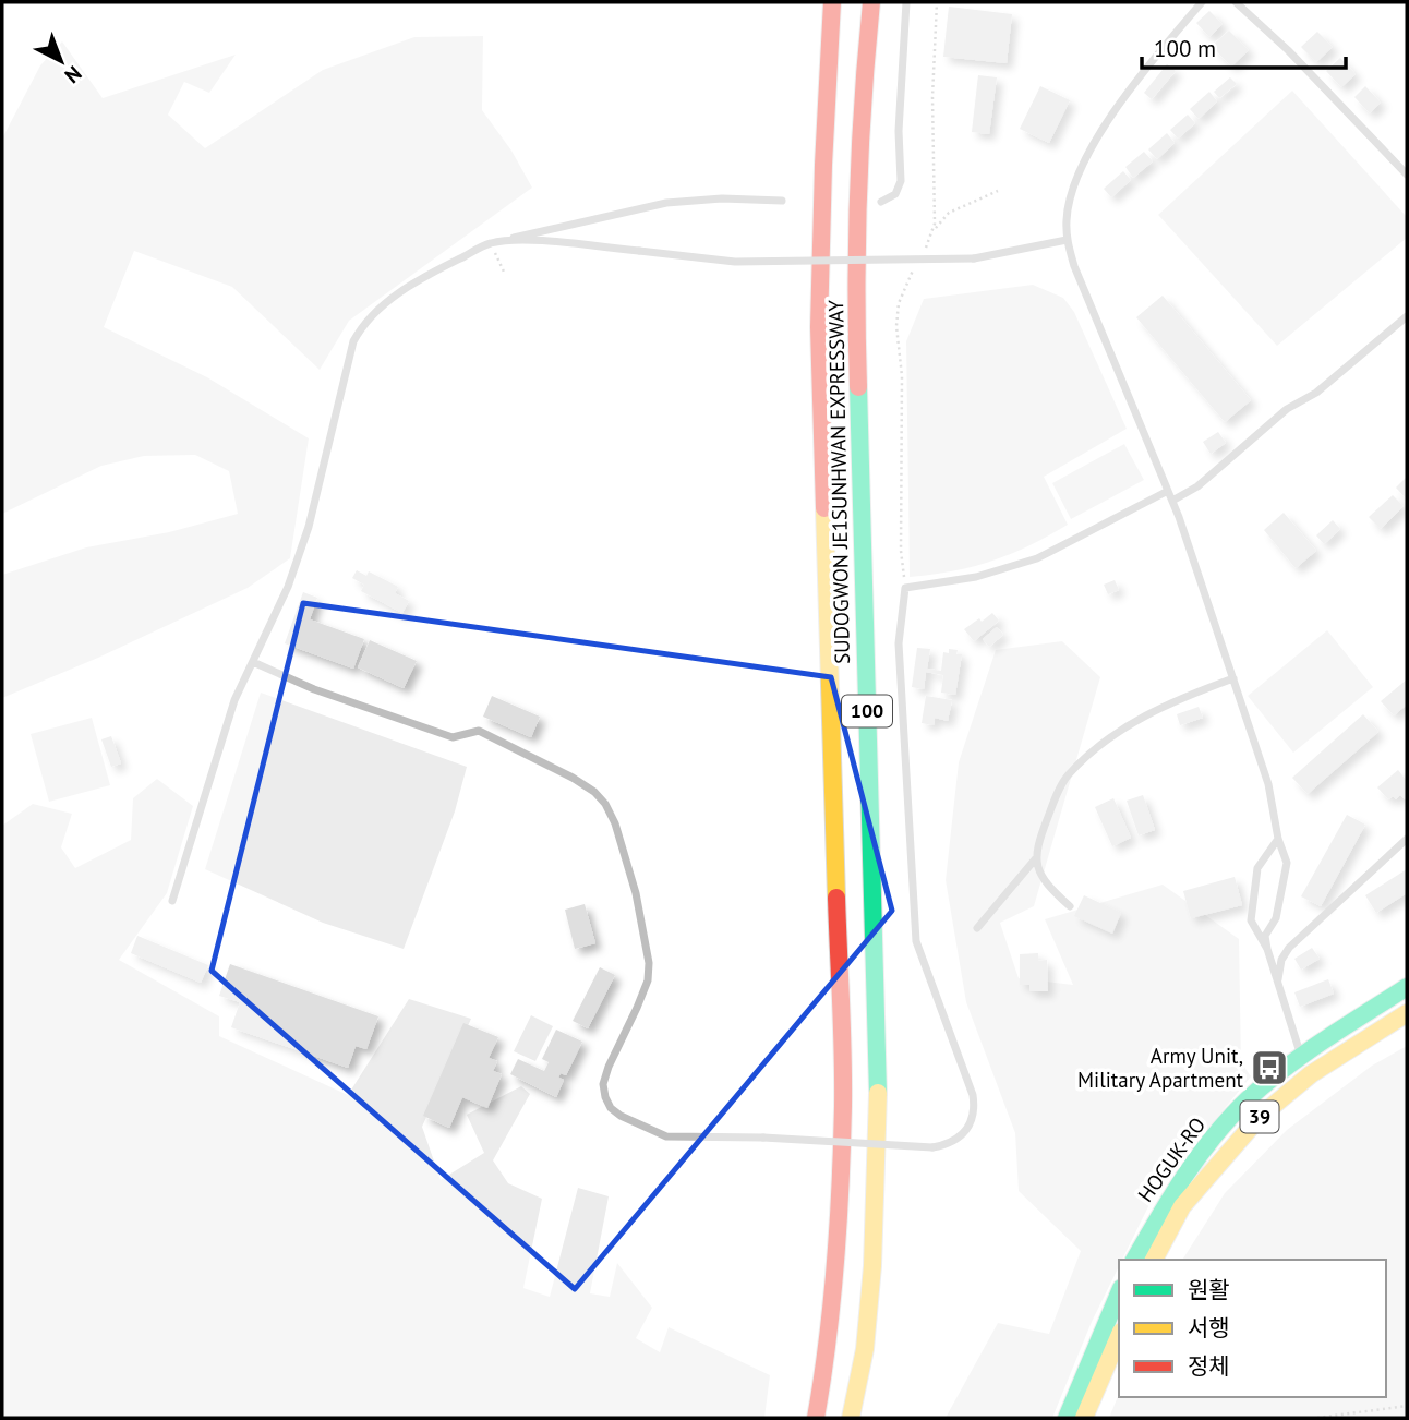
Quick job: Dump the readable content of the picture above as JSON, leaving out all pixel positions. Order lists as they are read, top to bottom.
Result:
{
  "streets": {
    "main road": [
      "SUDOGWON JE1SUNHWAN EXPRESSWAY",
      "100",
      "39",
      "HOGUK-RO"
    ]
  },
  "places": {
    "bus stop": ["Army Unit, Military Apartment"]
  },
  "legend": ["원활", "서행", "정체"],
  "scale_bar": "100 m",
  "north": "bottom right"
}
